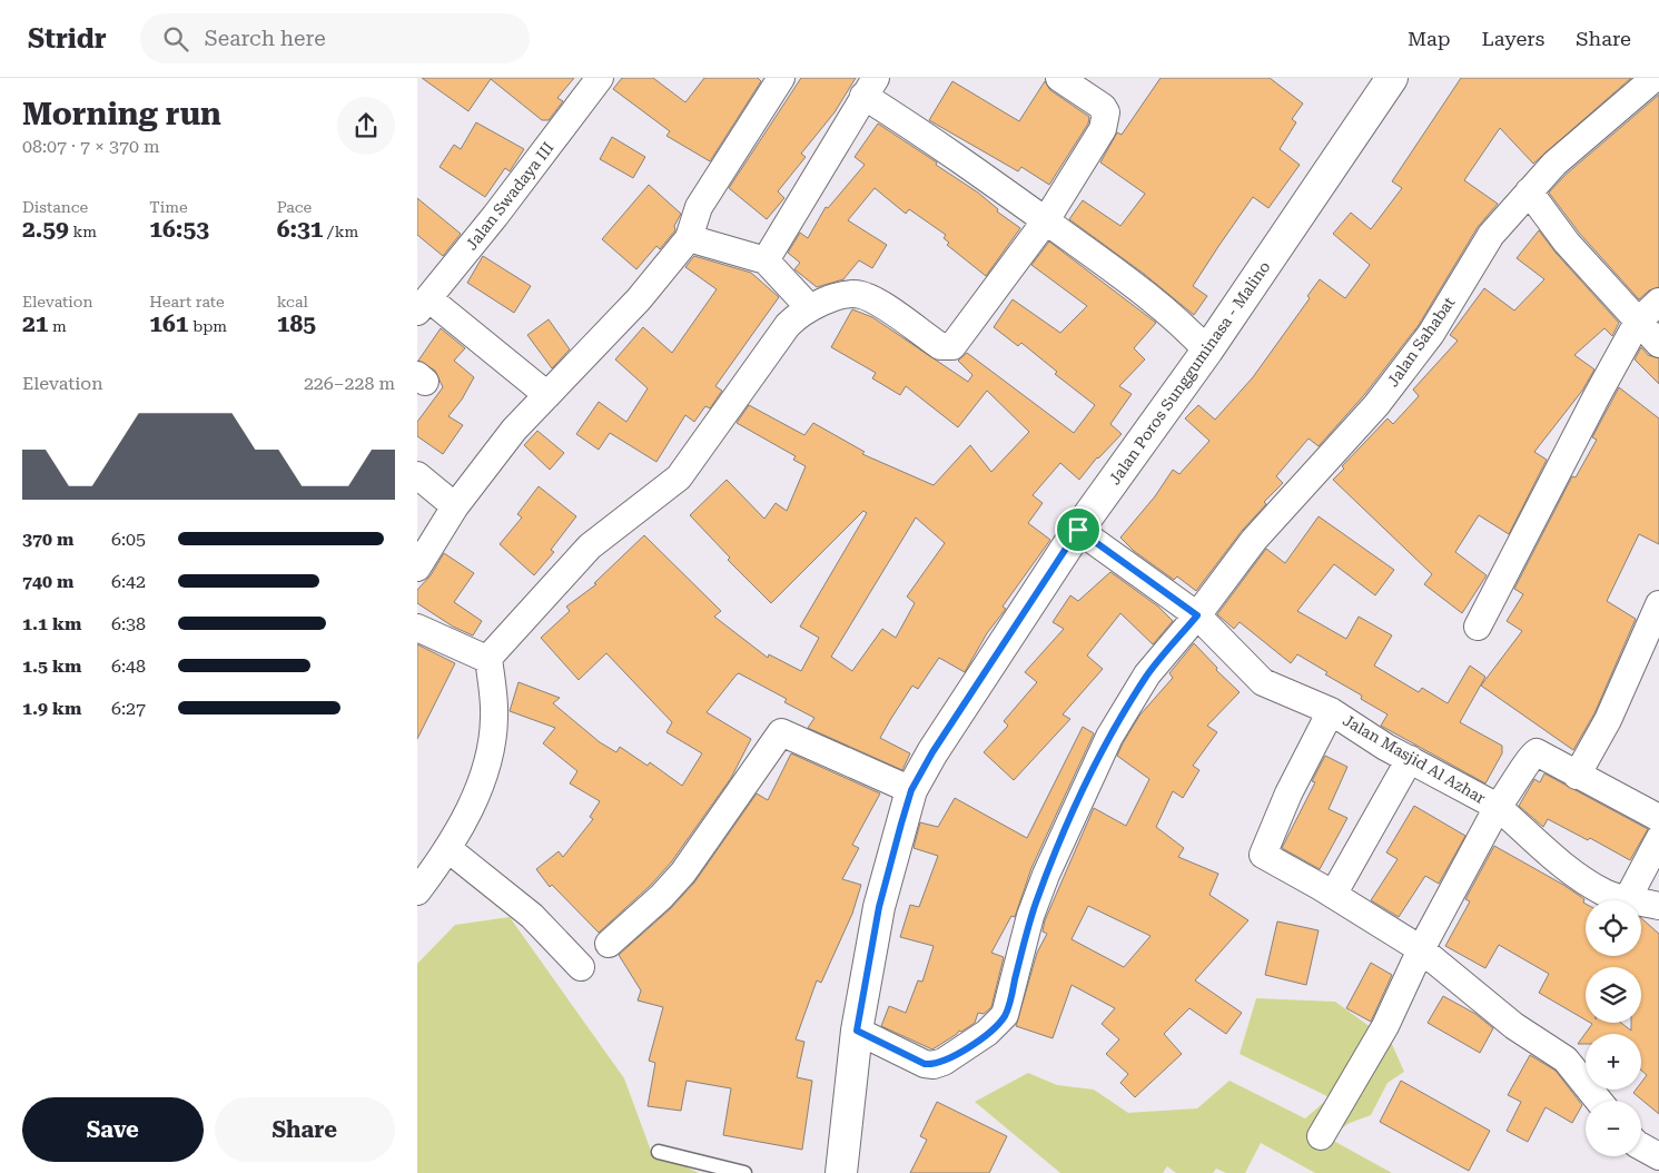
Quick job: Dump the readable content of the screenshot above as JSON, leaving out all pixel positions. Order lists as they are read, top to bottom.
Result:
{
  "streets": {
    "main road": ["Jalan Poros Sungguminasa - Malino"],
    "street": ["Jalan Swadaya III", "Jalan Sahabat", "Jalan Masjid Al Azhar"]
  },
  "crossings": [
    ["Jalan Sahabat", "Jalan Poros Sungguminasa - Malino"],
    ["Jalan Sahabat", "Jalan Masjid Al Azhar"],
    ["Jalan Poros Sungguminasa - Malino", "Jalan Masjid Al Azhar"]
  ],
  "page": {
    "header": "Stridr",
    "search": "Search here",
    "nav": ["Map", "Layers", "Share"],
    "heading": ["Morning run", "08:07 · 7 × 370 m"],
    "stats": [
      ["Distance", "2.59 km"],
      ["Time", "16:53"],
      ["Pace", "6:31 /km"],
      ["Elevation", "21 m"],
      ["Heart rate", "161 bpm"],
      ["kcal", "185"]
    ],
    "chart": ["Elevation", "226–228 m"],
    "list": [
      {
        "name": "370 m",
        "note": "6:05"
      },
      {
        "name": "740 m",
        "note": "6:42"
      },
      {
        "name": "1.1 km",
        "note": "6:38"
      },
      {
        "name": "1.5 km",
        "note": "6:48"
      },
      {
        "name": "1.9 km",
        "note": "6:27"
      }
    ],
    "map_buttons": ["+", "−"],
    "buttons": ["Save", "Share"]
  }
}
